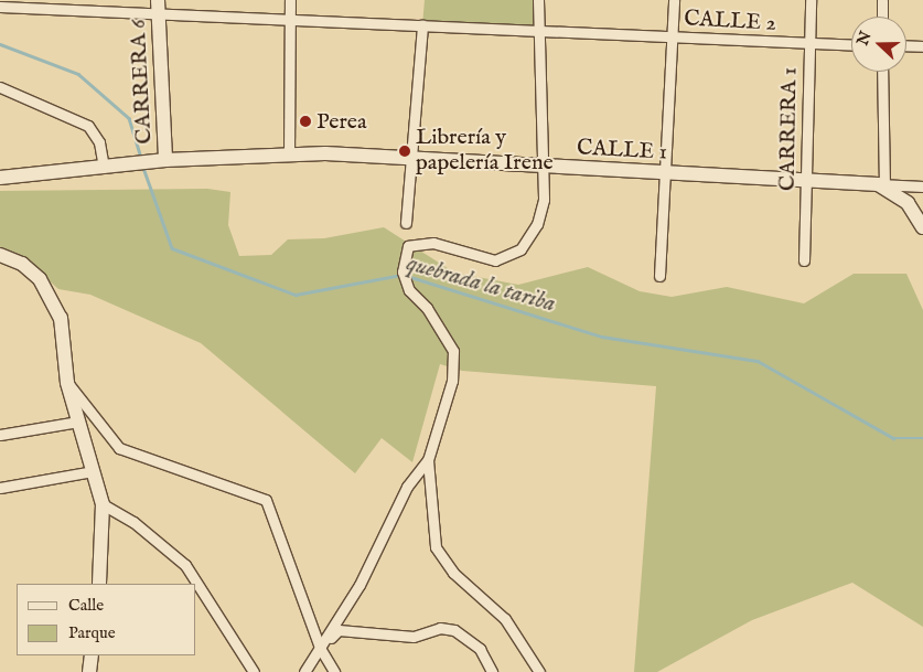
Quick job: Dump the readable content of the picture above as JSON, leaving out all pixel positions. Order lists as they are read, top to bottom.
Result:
{
  "streets": {
    "street": [
      "CALLE 2",
      "CARRERA 6",
      "CARRERA 1",
      "CALLE 1"
    ]
  },
  "crossings": [
    ["CALLE 2", "CARRERA 6"],
    ["CALLE 2", "CARRERA 1"],
    ["CARRERA 6", "CALLE 1"],
    ["CARRERA 1", "CALLE 1"]
  ],
  "water": ["quebrada la tariba"],
  "places": ["Perea", "Librería y papelería Irene"],
  "legend": ["Calle", "Parque"],
  "north": "left"
}
